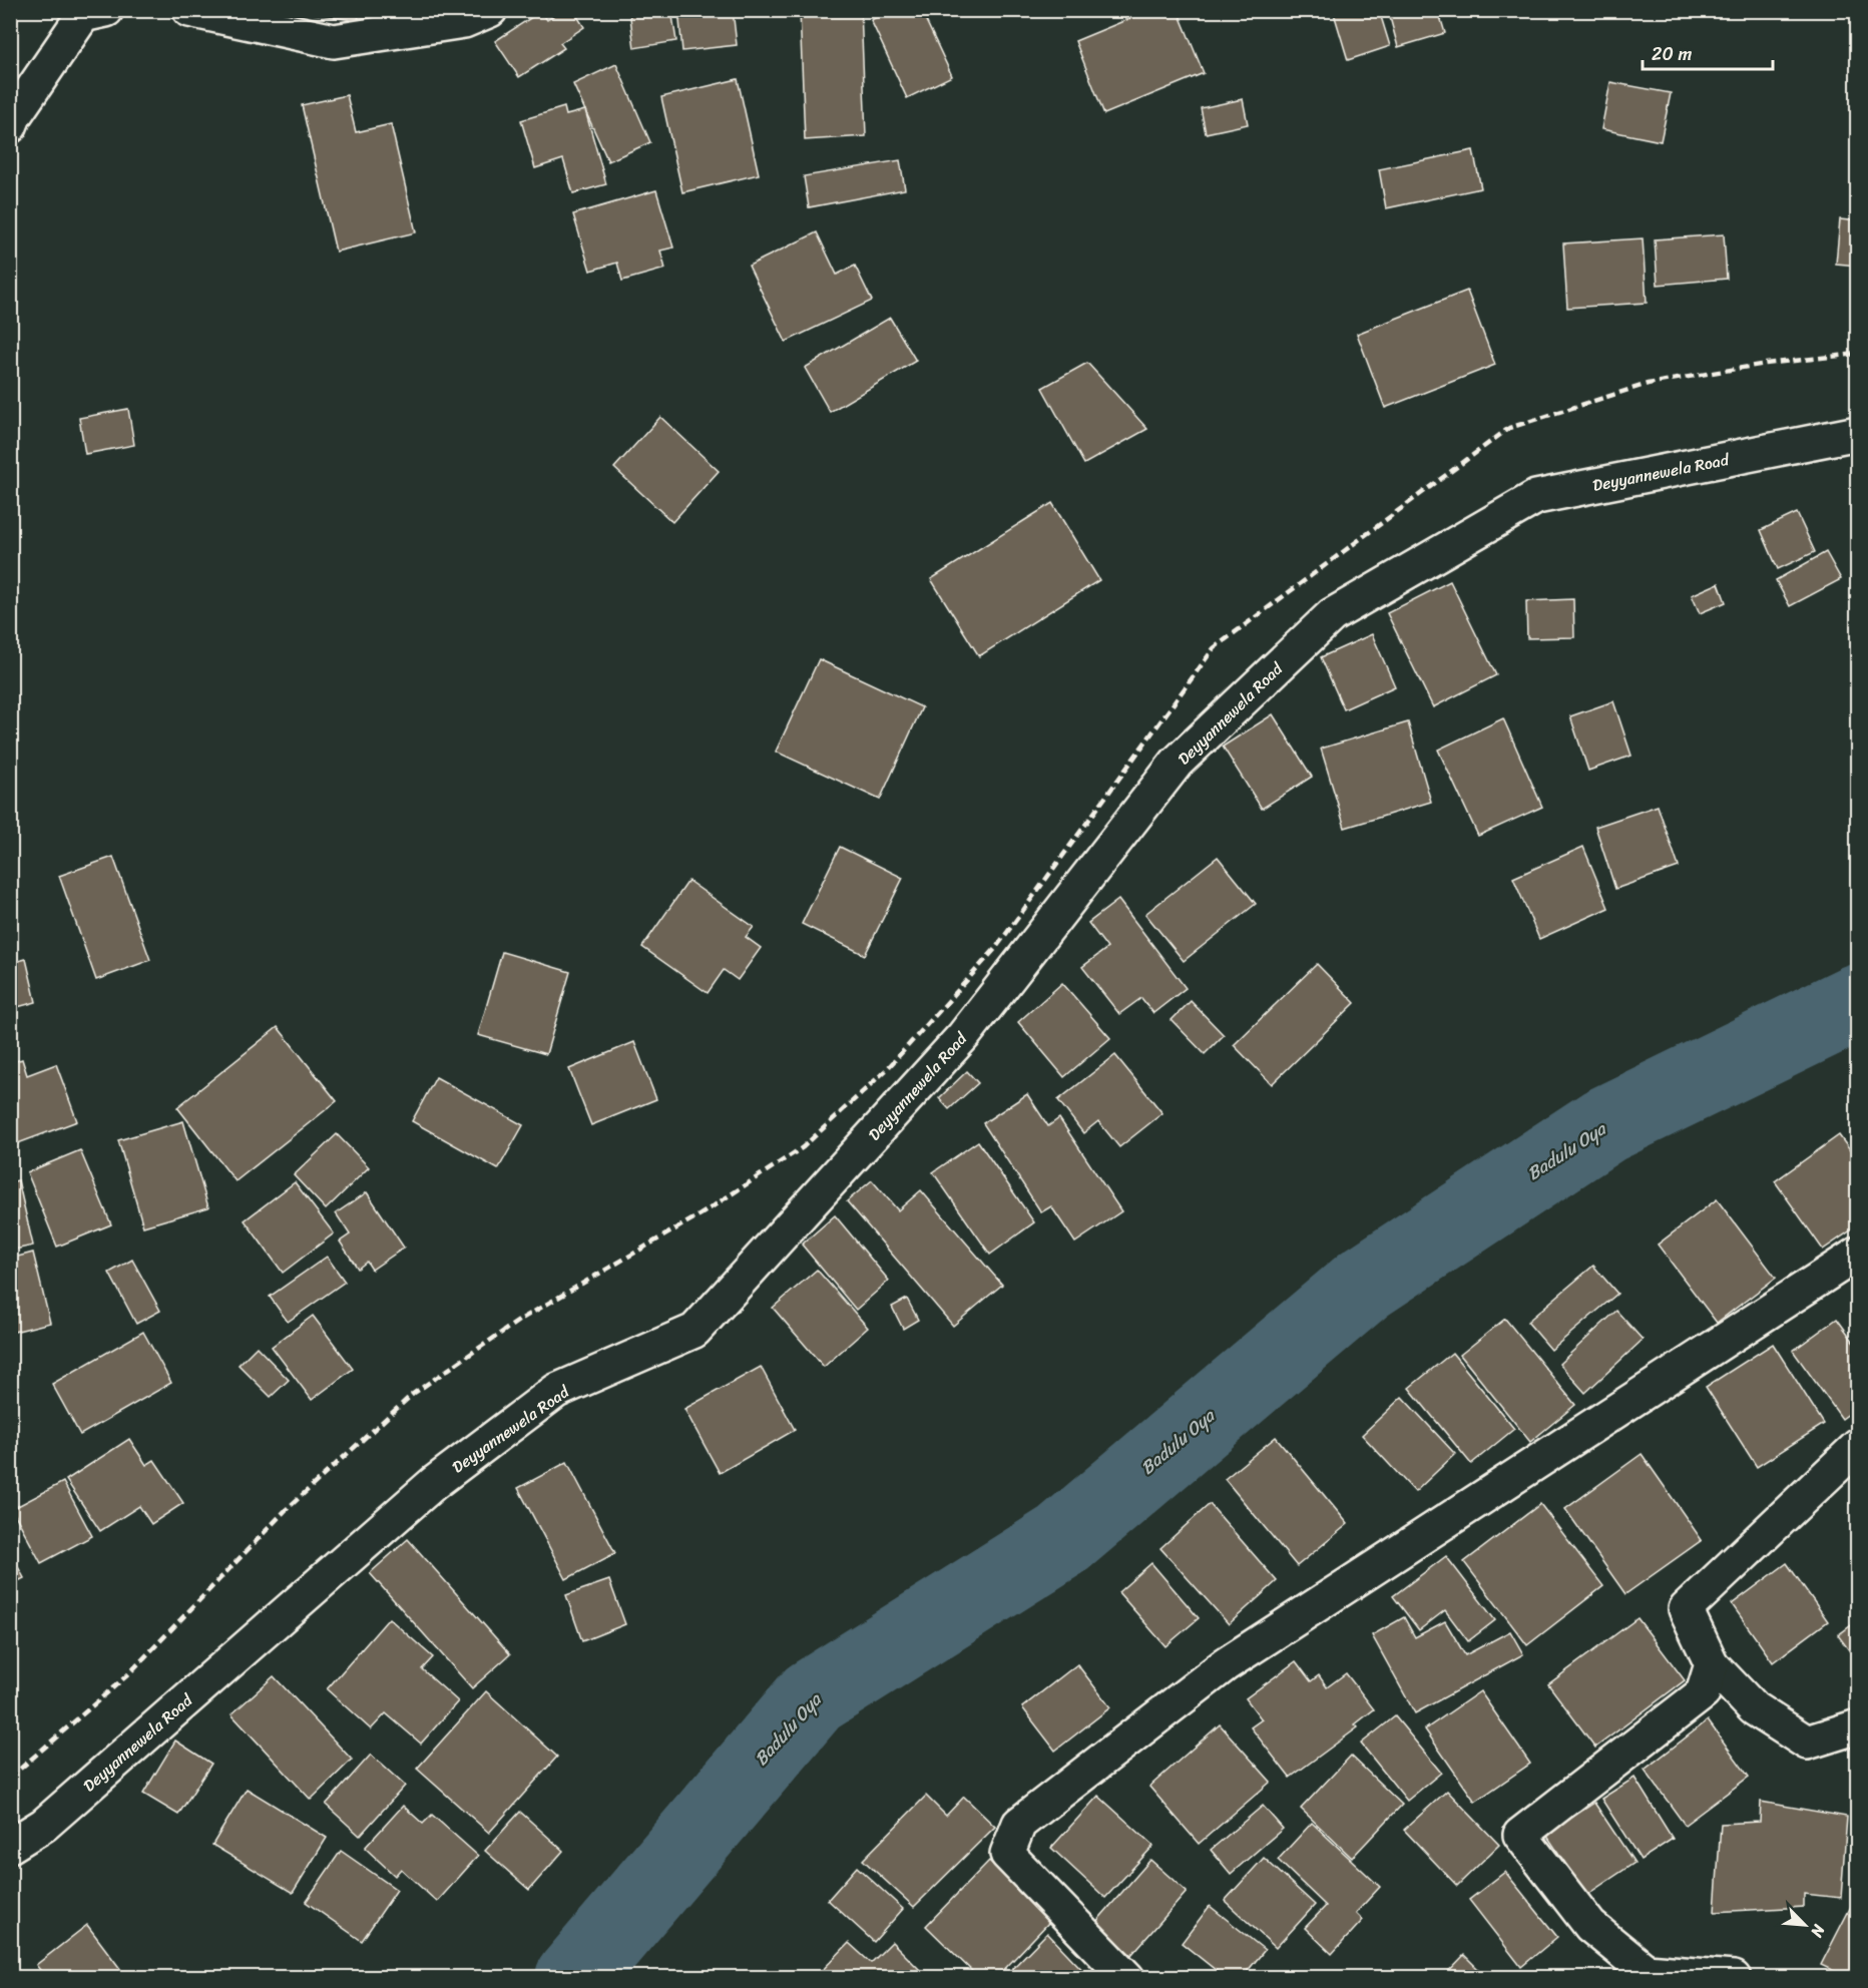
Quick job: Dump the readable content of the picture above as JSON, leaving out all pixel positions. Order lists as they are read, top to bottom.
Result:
{
  "streets": {
    "street": ["Deyyannewela Road"]
  },
  "water": ["Badulu Oya"],
  "scale_bar": "20 m",
  "north": "bottom right"
}
